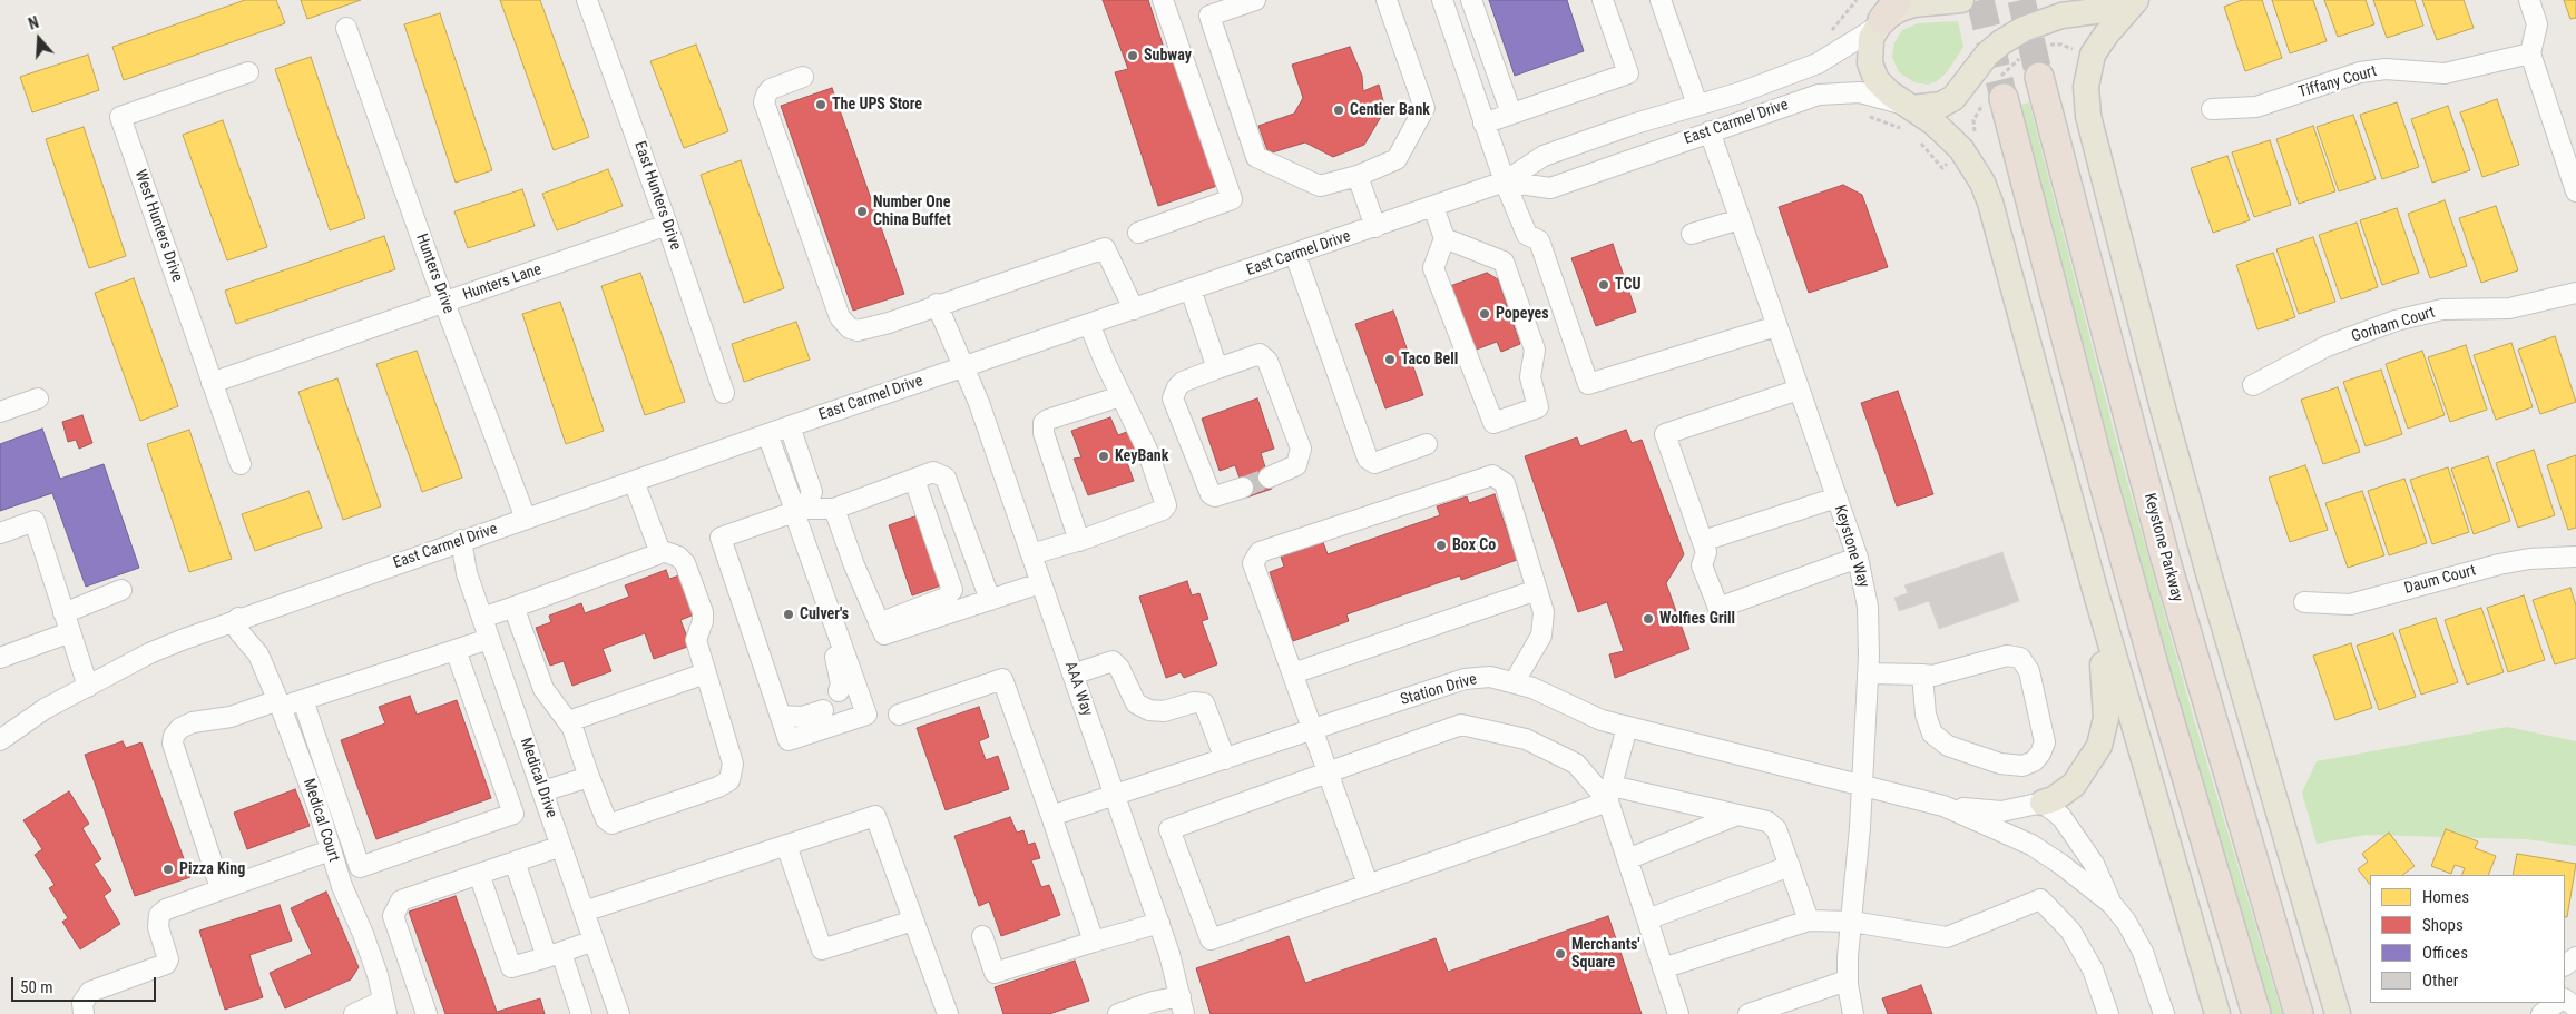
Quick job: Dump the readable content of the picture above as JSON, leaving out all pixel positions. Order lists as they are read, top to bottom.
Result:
{
  "streets": {
    "highway": ["Keystone Parkway"],
    "street": [
      "Tiffany Court",
      "East Carmel Drive",
      "East Hunters Drive",
      "West Hunters Drive",
      "Hunters Drive",
      "Hunters Lane",
      "Gorham Court",
      "Keystone Way",
      "Daum Court",
      "AAA Way",
      "Station Drive",
      "Medical Drive",
      "Medical Court"
    ]
  },
  "crossings": [
    ["East Carmel Drive", "Hunters Drive"],
    ["East Carmel Drive", "Keystone Way"],
    ["East Carmel Drive", "AAA Way"],
    ["East Carmel Drive", "Medical Drive"],
    ["East Carmel Drive", "Medical Court"],
    ["East Hunters Drive", "Hunters Lane"],
    ["West Hunters Drive", "Hunters Lane"],
    ["Hunters Drive", "Hunters Lane"],
    ["Keystone Way", "Station Drive"],
    ["AAA Way", "Station Drive"]
  ],
  "places": [
    "Subway",
    "The UPS Store",
    "Centier Bank",
    "Number One China Buffet",
    "TCU",
    "Popeyes",
    "Taco Bell",
    "KeyBank",
    "Box Co",
    "Culver's",
    "Wolfies Grill",
    "Pizza King",
    "Merchants' Square"
  ],
  "legend": [
    "Homes",
    "Shops",
    "Offices",
    "Other"
  ],
  "scale_bar": "50 m",
  "north": "top"
}
